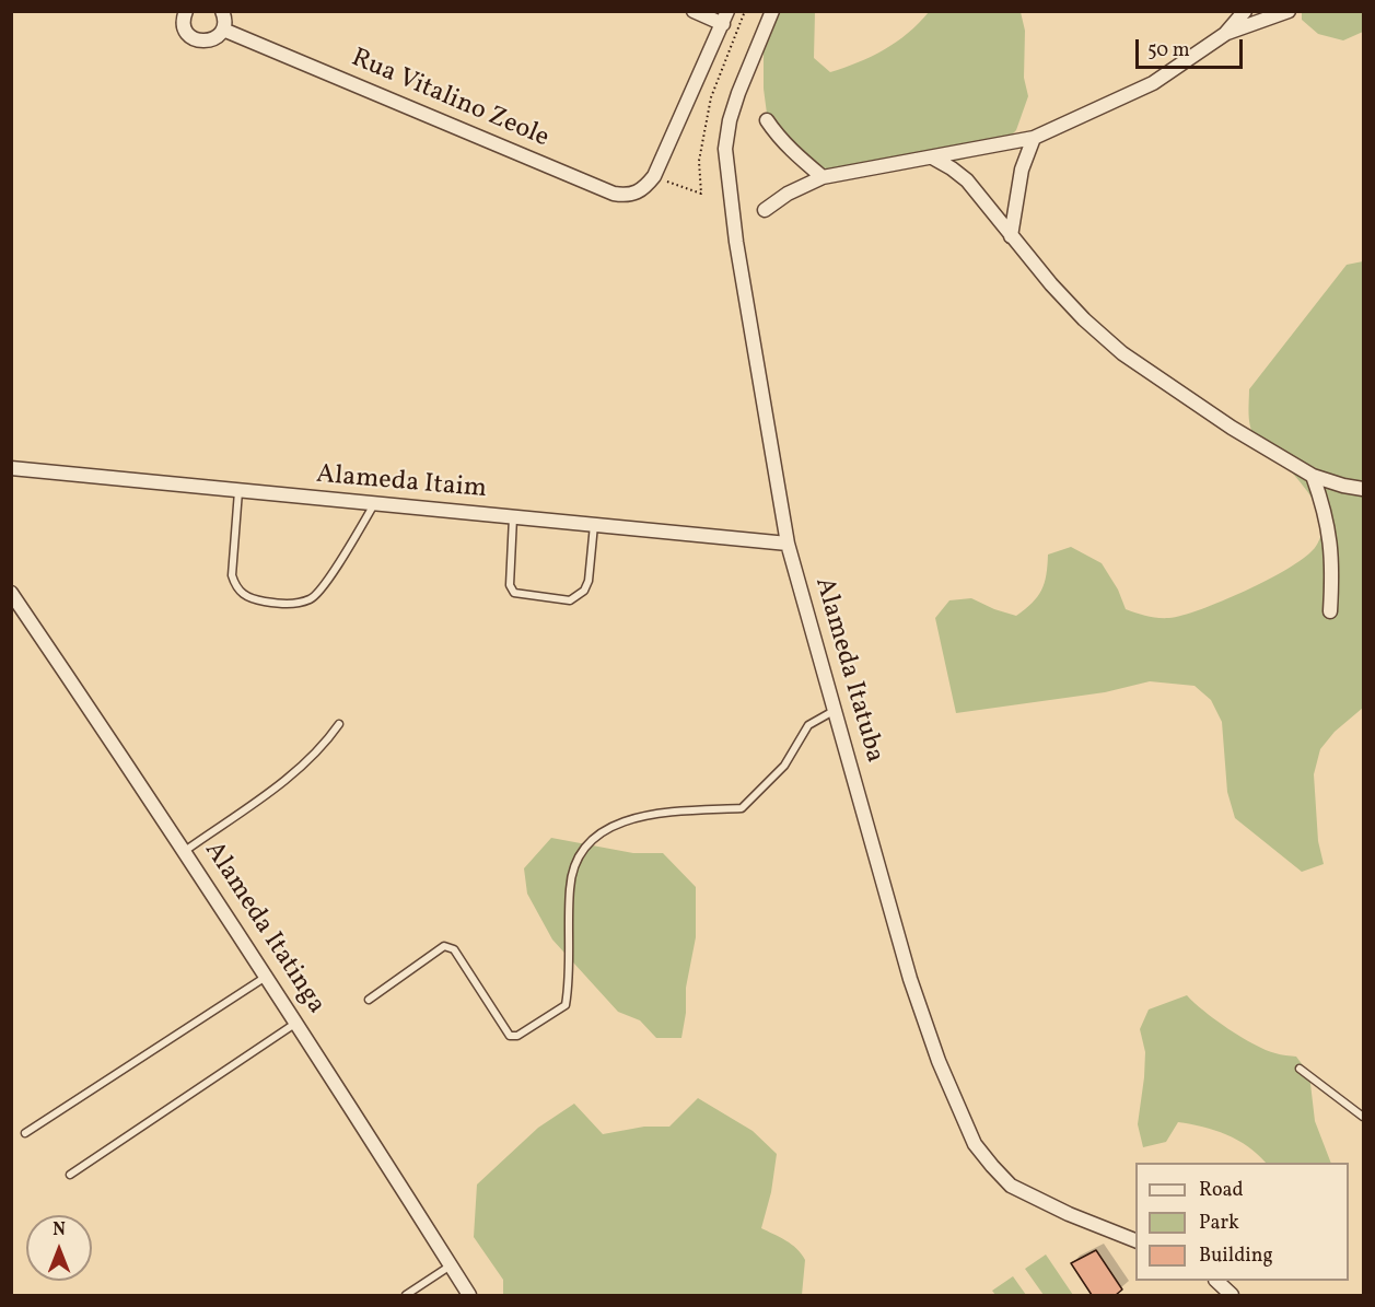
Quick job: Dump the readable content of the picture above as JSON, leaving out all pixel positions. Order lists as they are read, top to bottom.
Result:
{
  "streets": {
    "street": [
      "Rua Vitalino Zeole",
      "Alameda Itaim",
      "Alameda Itatuba",
      "Alameda Itatinga"
    ]
  },
  "crossings": [
    ["Alameda Itaim", "Alameda Itatuba"]
  ],
  "legend": ["Road", "Park", "Building"],
  "scale_bar": "50 m",
  "north": "top"
}
